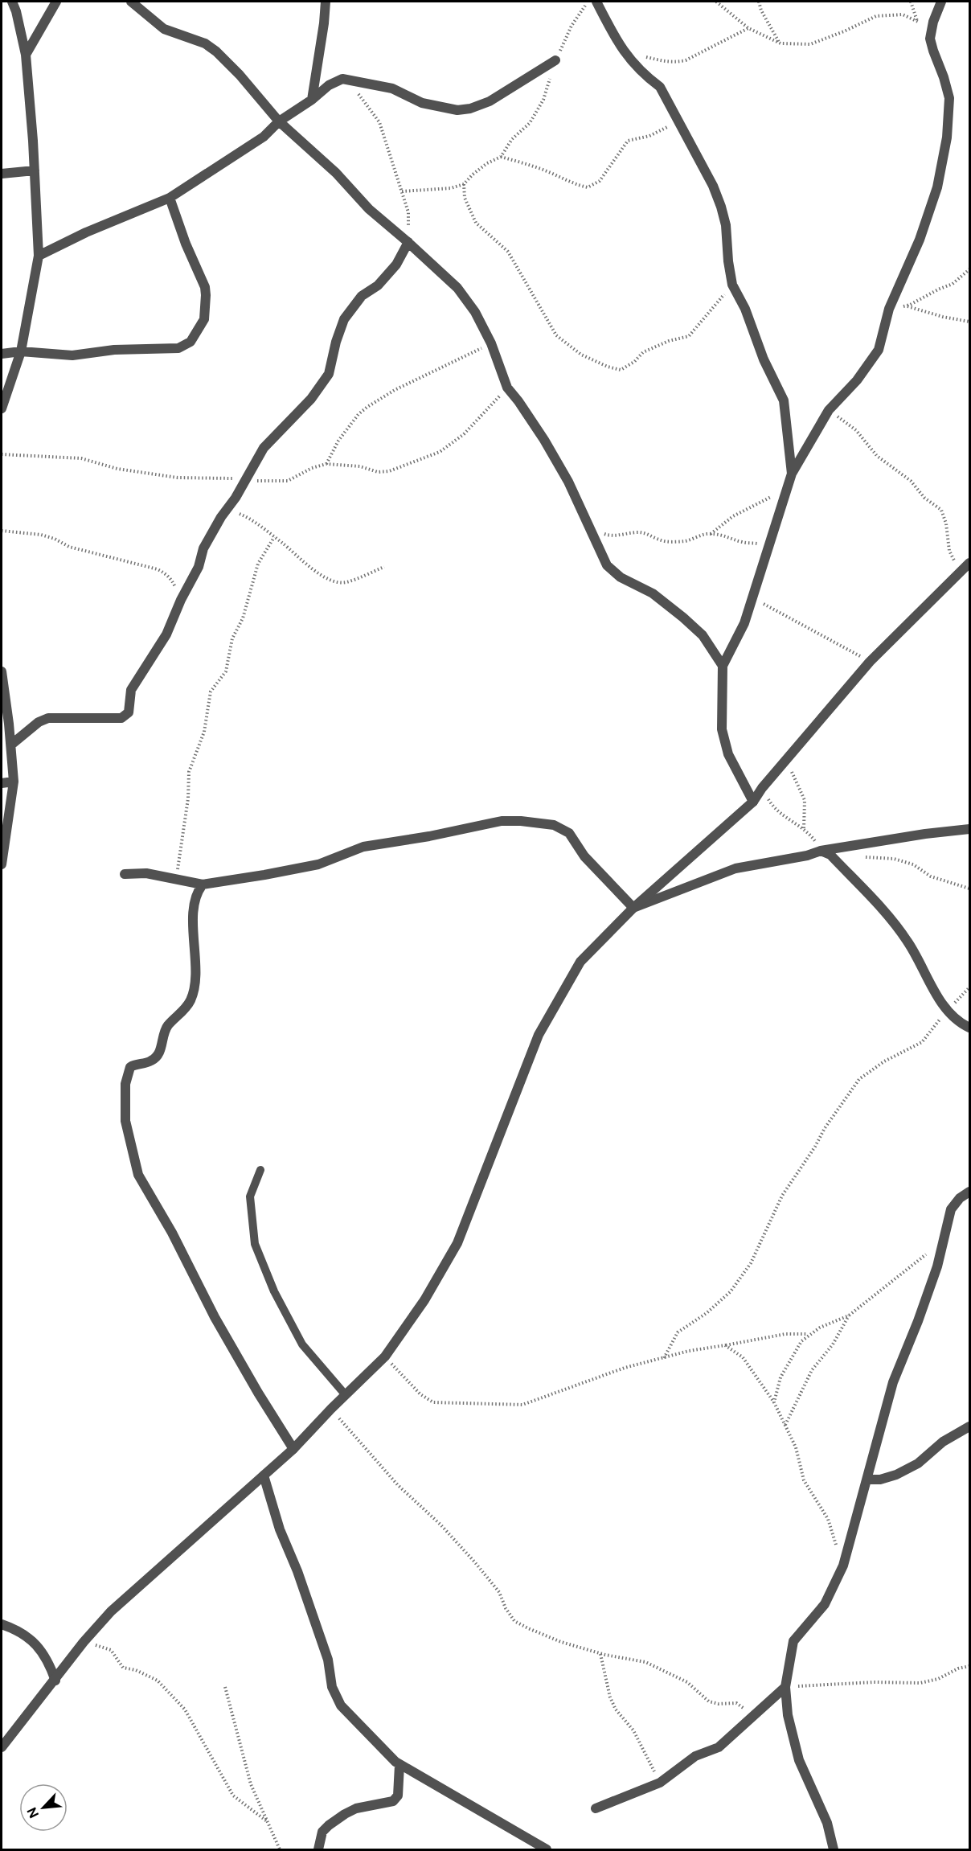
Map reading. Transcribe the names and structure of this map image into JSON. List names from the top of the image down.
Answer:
{
  "north": "bottom left"
}
